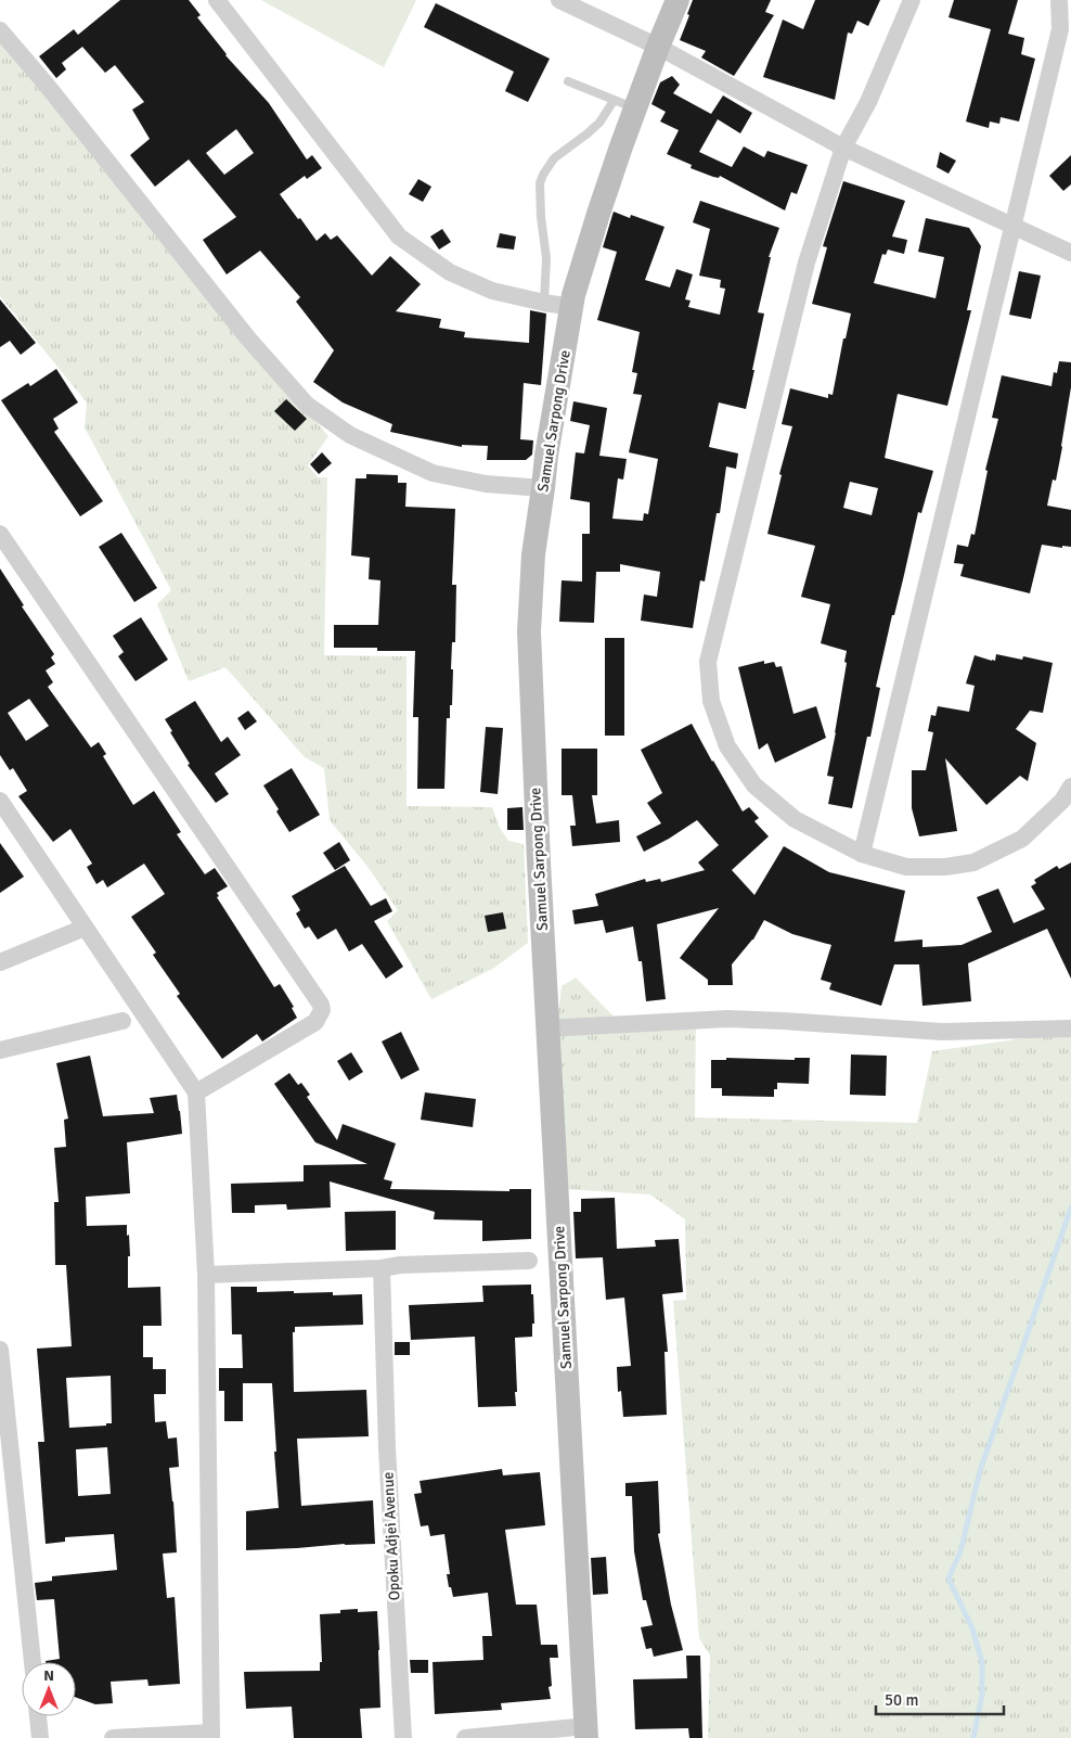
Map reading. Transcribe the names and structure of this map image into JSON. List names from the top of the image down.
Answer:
{
  "streets": {
    "street": ["Samuel Sarpong Drive", "Opoku Adjei Avenue"]
  },
  "scale_bar": "50 m",
  "north": "top"
}
